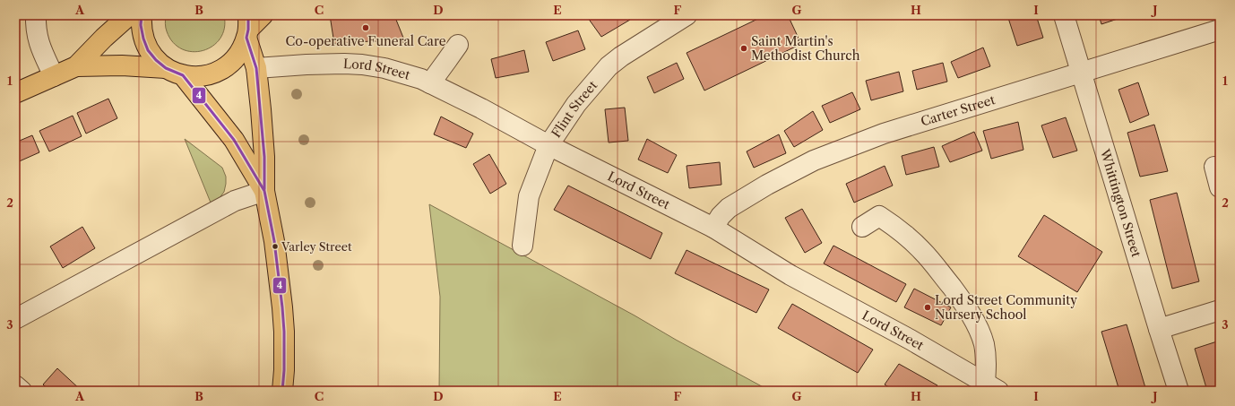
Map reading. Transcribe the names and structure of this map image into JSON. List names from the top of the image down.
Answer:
{
  "streets": {
    "street": [
      "Lord Street",
      "Flint Street",
      "Carter Street",
      "Whittington Street"
    ]
  },
  "crossings": [
    ["Lord Street", "Flint Street"],
    ["Lord Street", "Carter Street"],
    ["Carter Street", "Whittington Street"]
  ],
  "places": [
    "Co-operative Funeral Care",
    "Saint Martin's Methodist Church",
    "Varley Street",
    "Lord Street Community Nursery School"
  ],
  "lines": ["transit line 4"],
  "grid": {
    "columns": [
      "A",
      "B",
      "C",
      "D",
      "E",
      "F",
      "G",
      "H",
      "I",
      "J"
    ],
    "rows": ["1", "2", "3"]
  }
}
